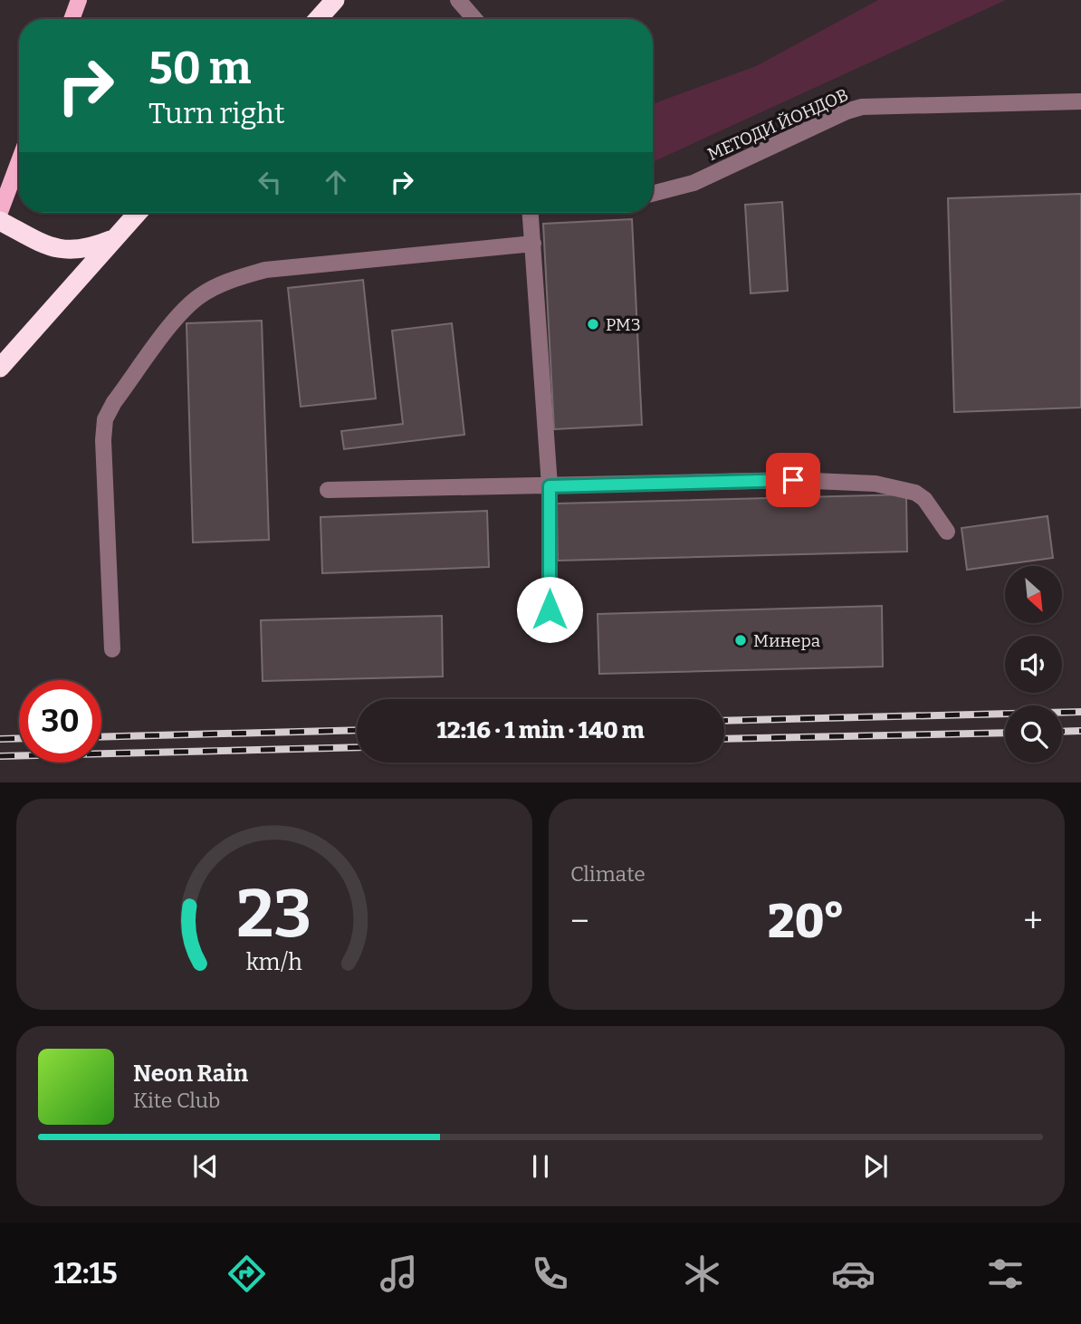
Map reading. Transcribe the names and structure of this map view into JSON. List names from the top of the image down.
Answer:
{
  "streets": {
    "street": ["МЕТОДИ ЙОНДОВ"]
  },
  "places": ["РМЗ", "Минера"],
  "north": "bottom right",
  "page": {
    "turn": ["50 m", "Turn right"],
    "limit": "30",
    "trip": "12:16 · 1 min · 140 m",
    "tile": "Climate",
    "heat": ["−", "20°", "+"],
    "song": ["Neon Rain", "Kite Club"],
    "tabs": "12:15",
    "gauge": ["23", "km/h"]
  }
}
